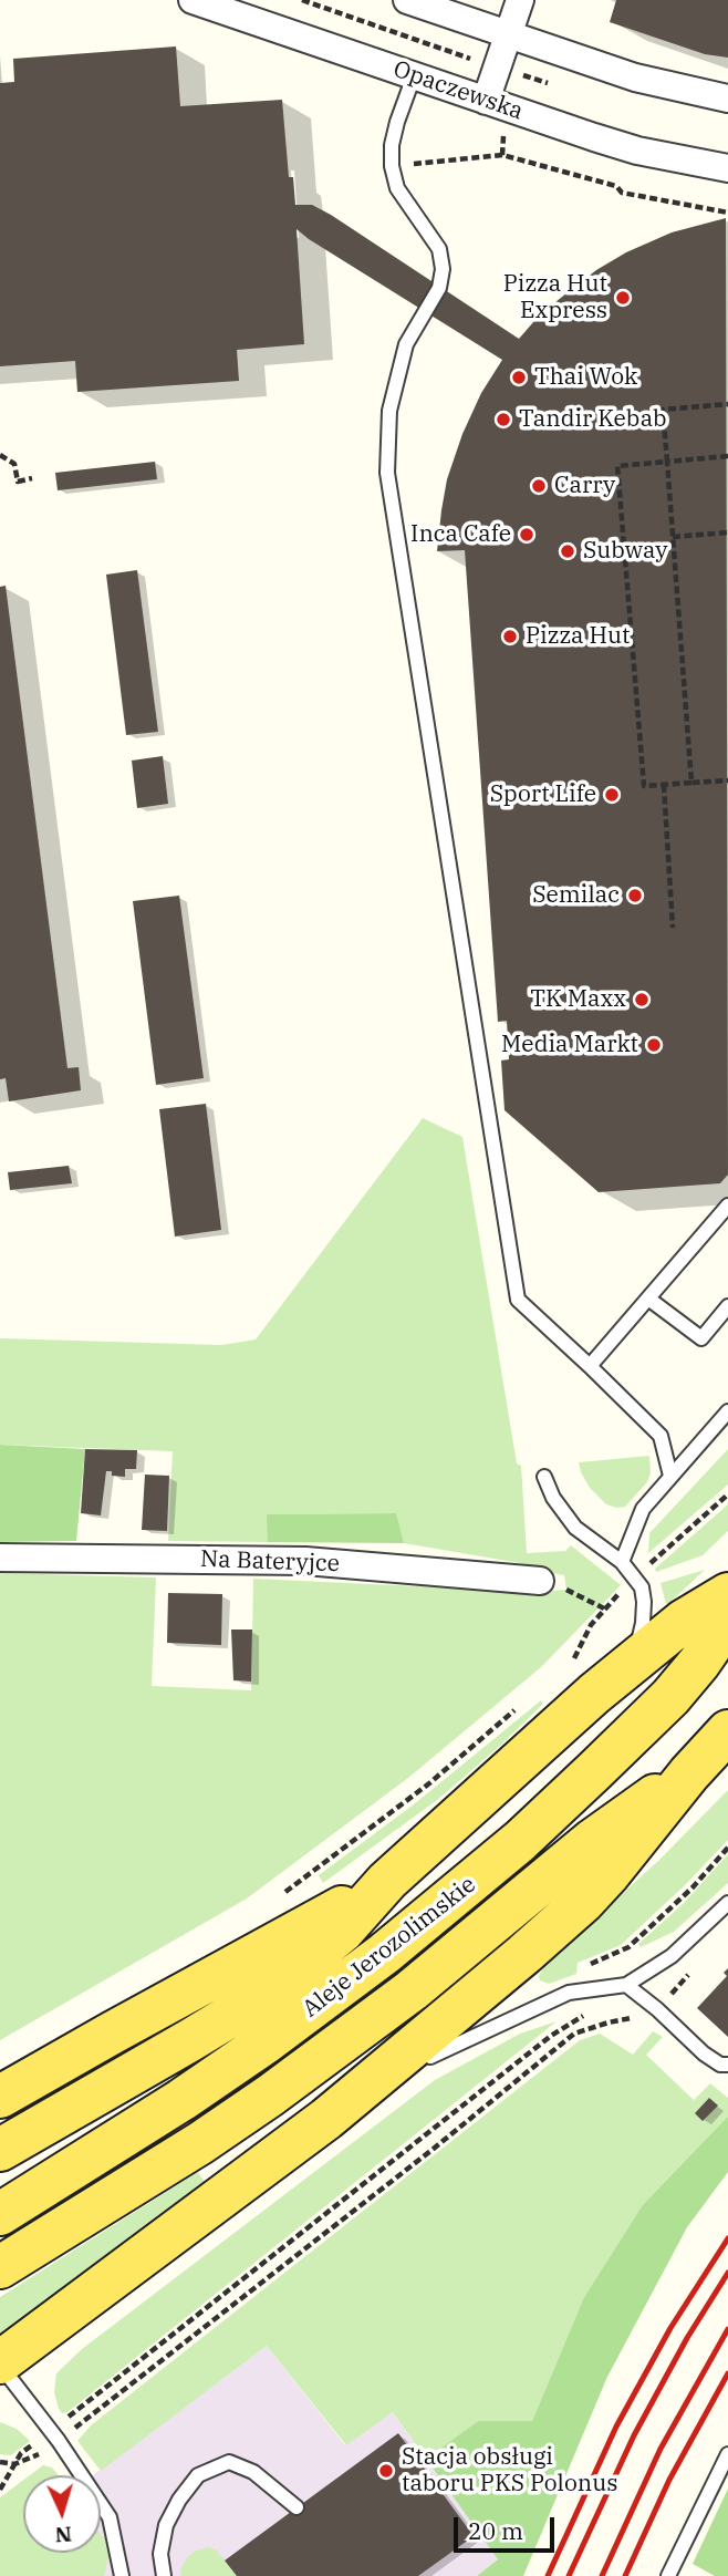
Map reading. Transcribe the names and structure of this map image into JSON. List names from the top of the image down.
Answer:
{
  "streets": {
    "main road": ["Aleje Jerozolimskie"],
    "street": ["Opaczewska", "Na Bateryjce"]
  },
  "places": [
    "Pizza Hut Express",
    "Thai Wok",
    "Tandir Kebab",
    "Carry",
    "Inca Cafe",
    "Subway",
    "Pizza Hut",
    "Sport Life",
    "Semilac",
    "TK Maxx",
    "Media Markt",
    "Stacja obsługi taboru PKS Polonus"
  ],
  "scale_bar": "20 m",
  "north": "bottom"
}
